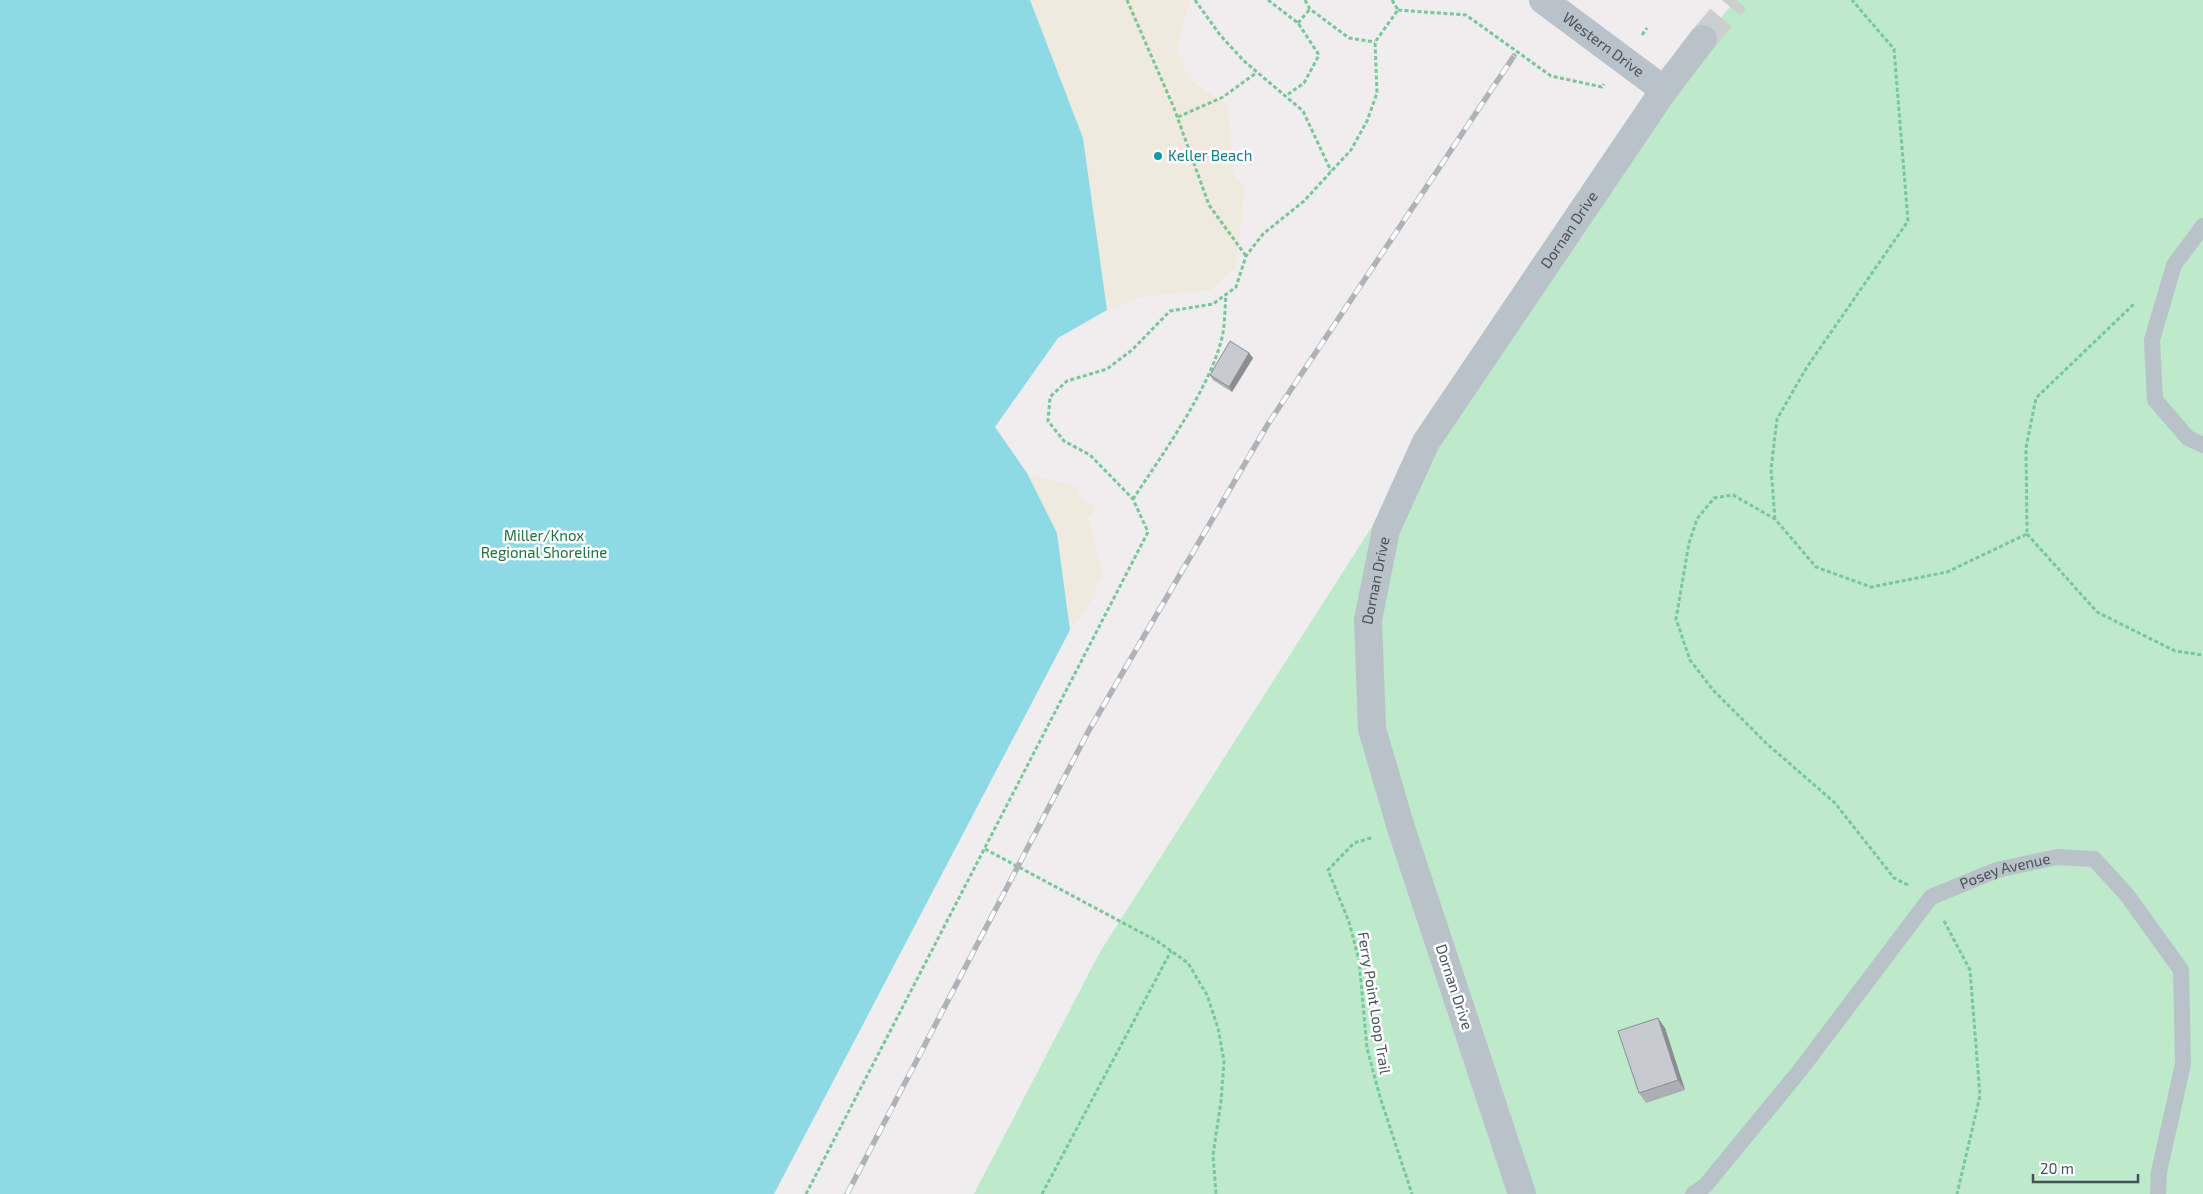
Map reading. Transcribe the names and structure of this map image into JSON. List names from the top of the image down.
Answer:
{
  "streets": {
    "street": ["Western Drive", "Dornan Drive"],
    "lane": ["Posey Avenue"],
    "path": ["Ferry Point Loop Trail"]
  },
  "crossings": [
    ["Western Drive", "Dornan Drive"],
    ["Dornan Drive", "Ferry Point Loop Trail"]
  ],
  "parks": ["Miller/Knox Regional Shoreline"],
  "places": ["Keller Beach"],
  "scale_bar": "20 m"
}
